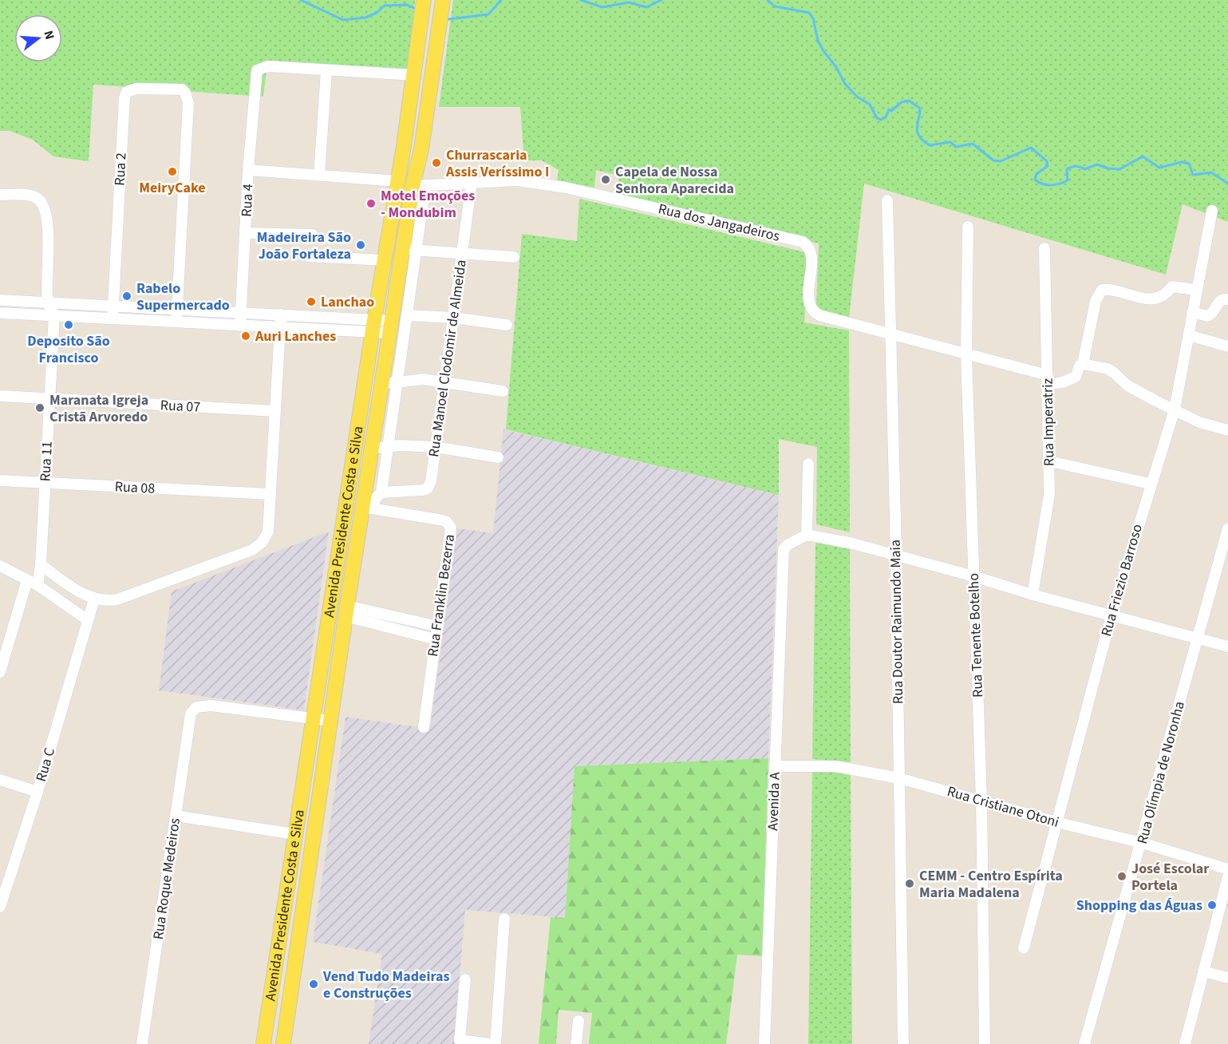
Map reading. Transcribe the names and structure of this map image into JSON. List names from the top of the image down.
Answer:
{
  "streets": {
    "main road": ["Avenida Presidente Costa e Silva"],
    "street": [
      "Rua 2",
      "Rua 4",
      "Rua dos Jangadeiros",
      "Rua Manoel Clodomir de Almeida",
      "Rua 07",
      "Rua Imperatriz",
      "Rua 11",
      "Rua 08",
      "Rua Friezio Barroso",
      "Rua Franklin Bezerra",
      "Rua Doutor Raimundo Maia",
      "Rua Tenente Botelho",
      "Rua C",
      "Rua Olímpia de Noronha",
      "Avenida A",
      "Rua Cristiane Otoni",
      "Rua Roque Medeiros"
    ]
  },
  "crossings": [
    ["Rua dos Jangadeiros", "Rua Manoel Clodomir de Almeida"],
    ["Rua dos Jangadeiros", "Avenida Presidente Costa e Silva"],
    ["Rua dos Jangadeiros", "Rua Doutor Raimundo Maia"],
    ["Rua 07", "Rua 11"],
    ["Rua 11", "Rua 08"],
    ["Avenida Presidente Costa e Silva", "Rua Franklin Bezerra"],
    ["Avenida Presidente Costa e Silva", "Rua Roque Medeiros"],
    ["Rua Friezio Barroso", "Rua Cristiane Otoni"],
    ["Rua Doutor Raimundo Maia", "Rua Cristiane Otoni"],
    ["Rua Tenente Botelho", "Rua Cristiane Otoni"],
    ["Rua Olímpia de Noronha", "Rua Cristiane Otoni"],
    ["Avenida A", "Rua Cristiane Otoni"]
  ],
  "places": [
    "Churrascaria Assis Veríssimo I",
    "MeiryCake",
    "Capela de Nossa Senhora Aparecida",
    "Motel Emoções - Mondubim",
    "Madeireira São João Fortaleza",
    "Rabelo Supermercado",
    "Lanchao",
    "Deposito São Francisco",
    "Auri Lanches",
    "Maranata Igreja Cristã Arvoredo",
    "José Escolar Portela",
    "CEMM - Centro Espírita Maria Madalena",
    "Shopping das Águas",
    "Vend Tudo Madeiras e Construções"
  ],
  "north": "right"
}
